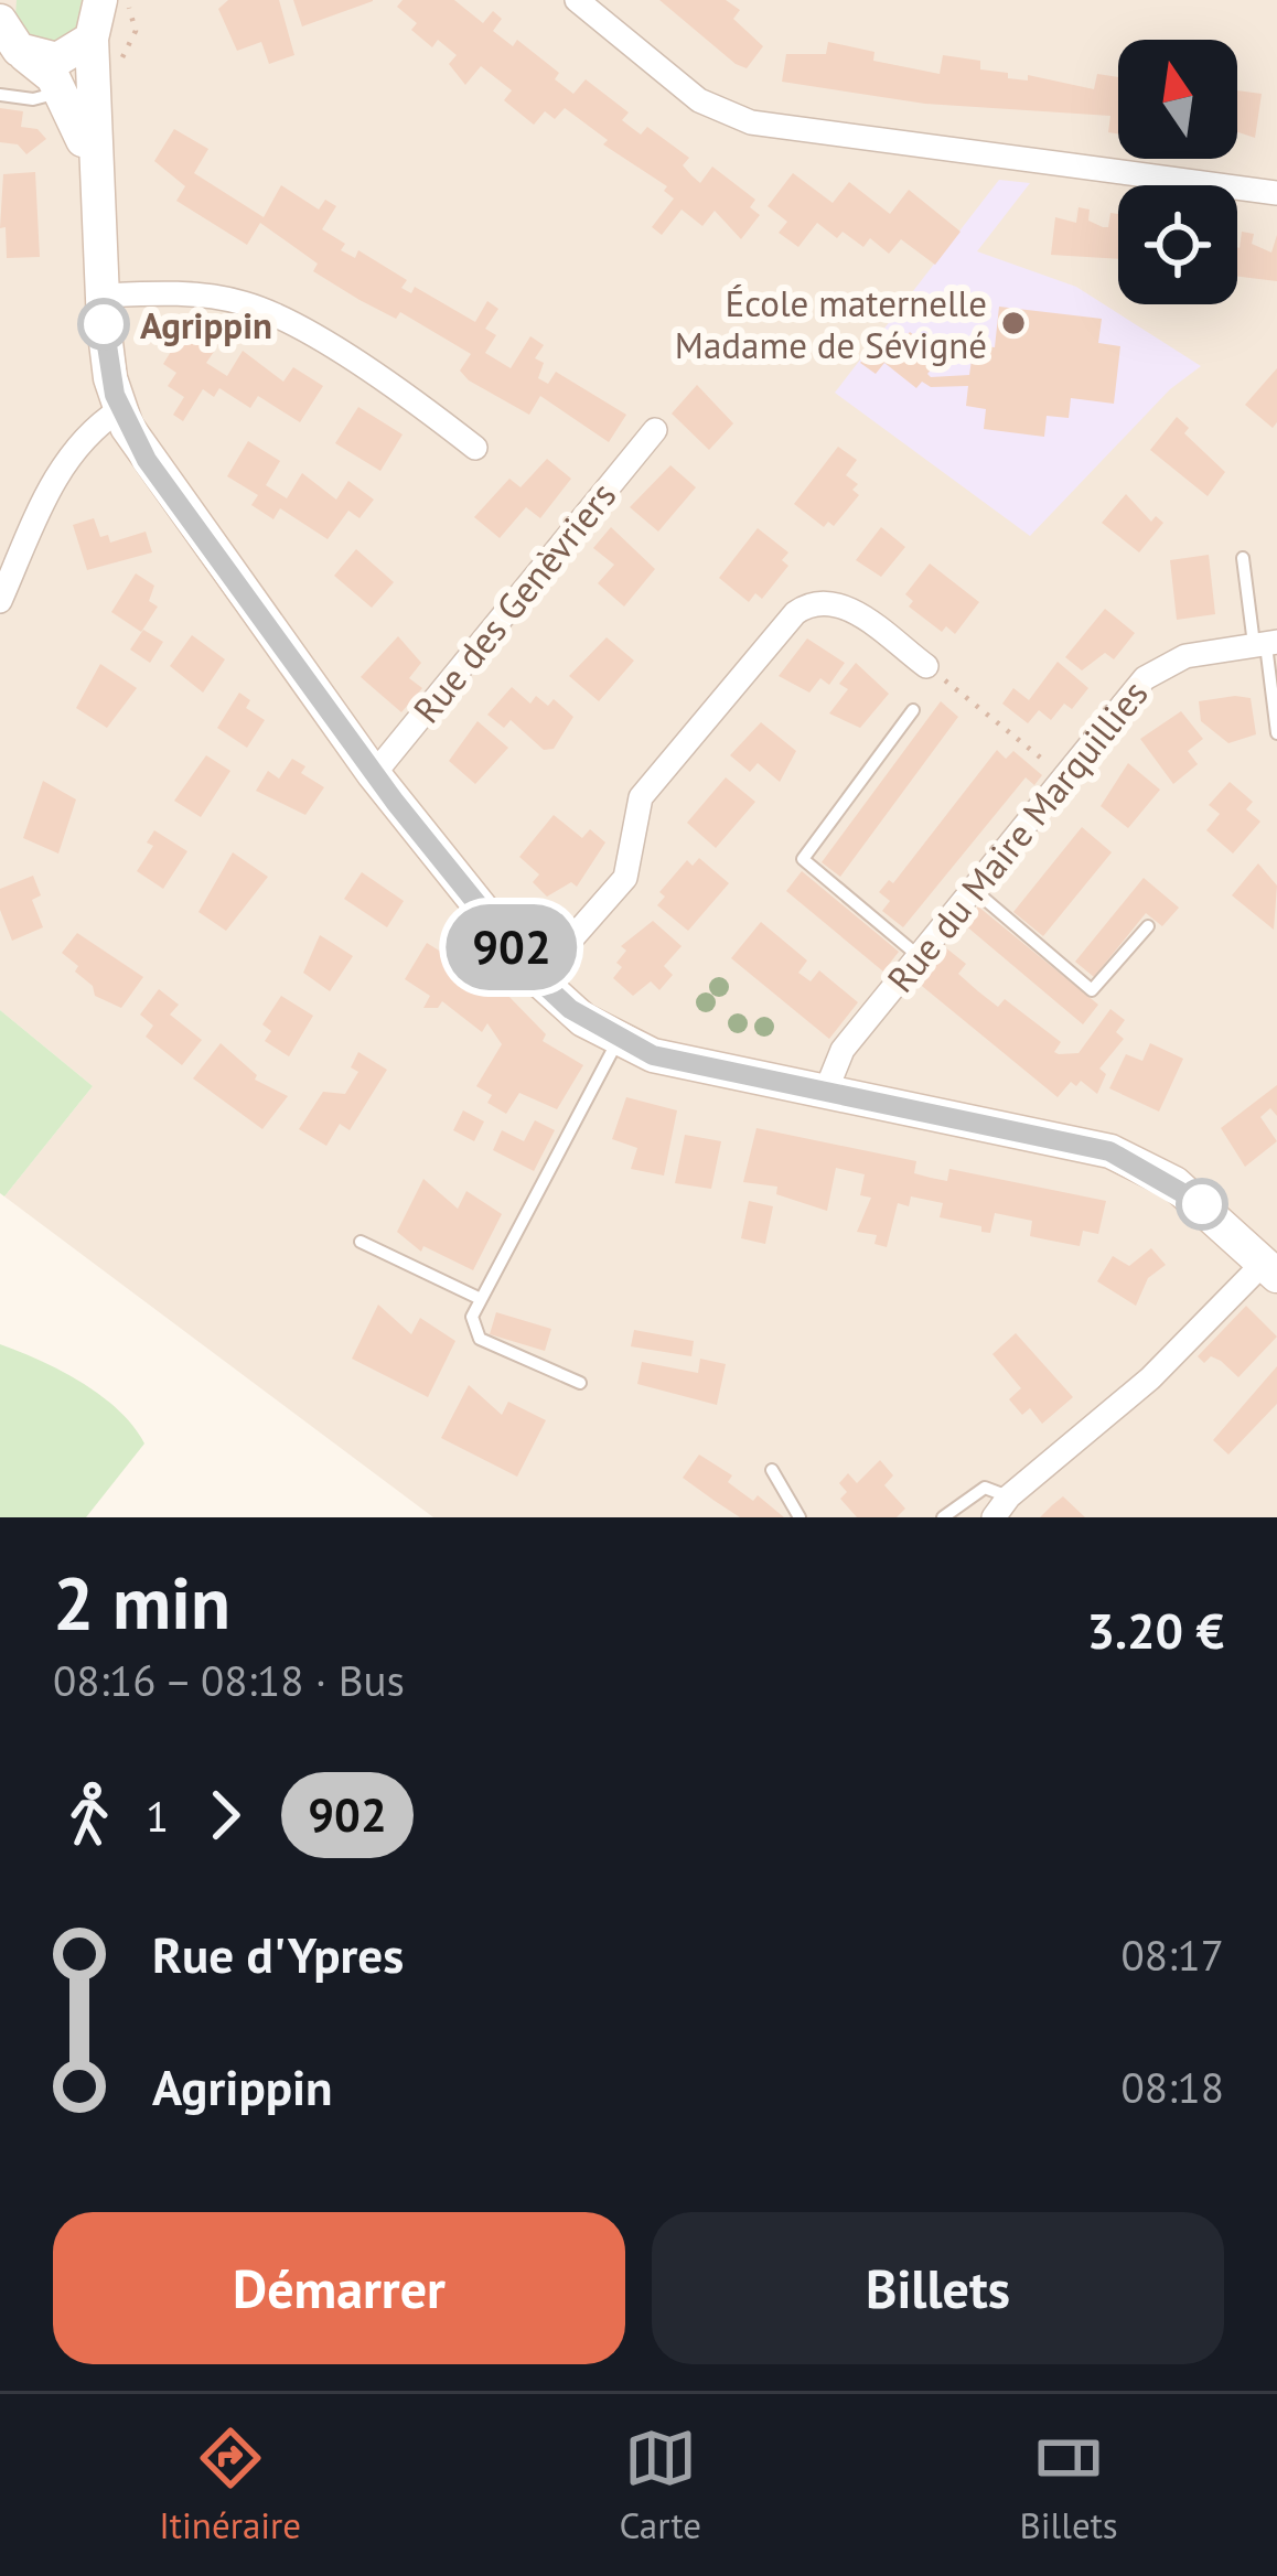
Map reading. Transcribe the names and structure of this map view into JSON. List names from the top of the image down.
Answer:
{
  "streets": {
    "street": ["Rue des Genèvriers", "Rue du Maire Marquillies"]
  },
  "places": ["École maternelle Madame de Sévigné", "Agrippin"],
  "lines": ["bus line 902"],
  "north": "top",
  "page": {
    "on_map": "902",
    "heading": ["2 min", "08:16 – 08:18 · Bus", "3.20 €"],
    "legs": ["1", "902"],
    "list": [
      {
        "name": "Rue d'Ypres",
        "value": "08:17"
      },
      {
        "name": "Agrippin",
        "value": "08:18"
      }
    ],
    "buttons": ["Démarrer", "Billets"],
    "tabs": ["Itinéraire", "Carte", "Billets"]
  }
}
